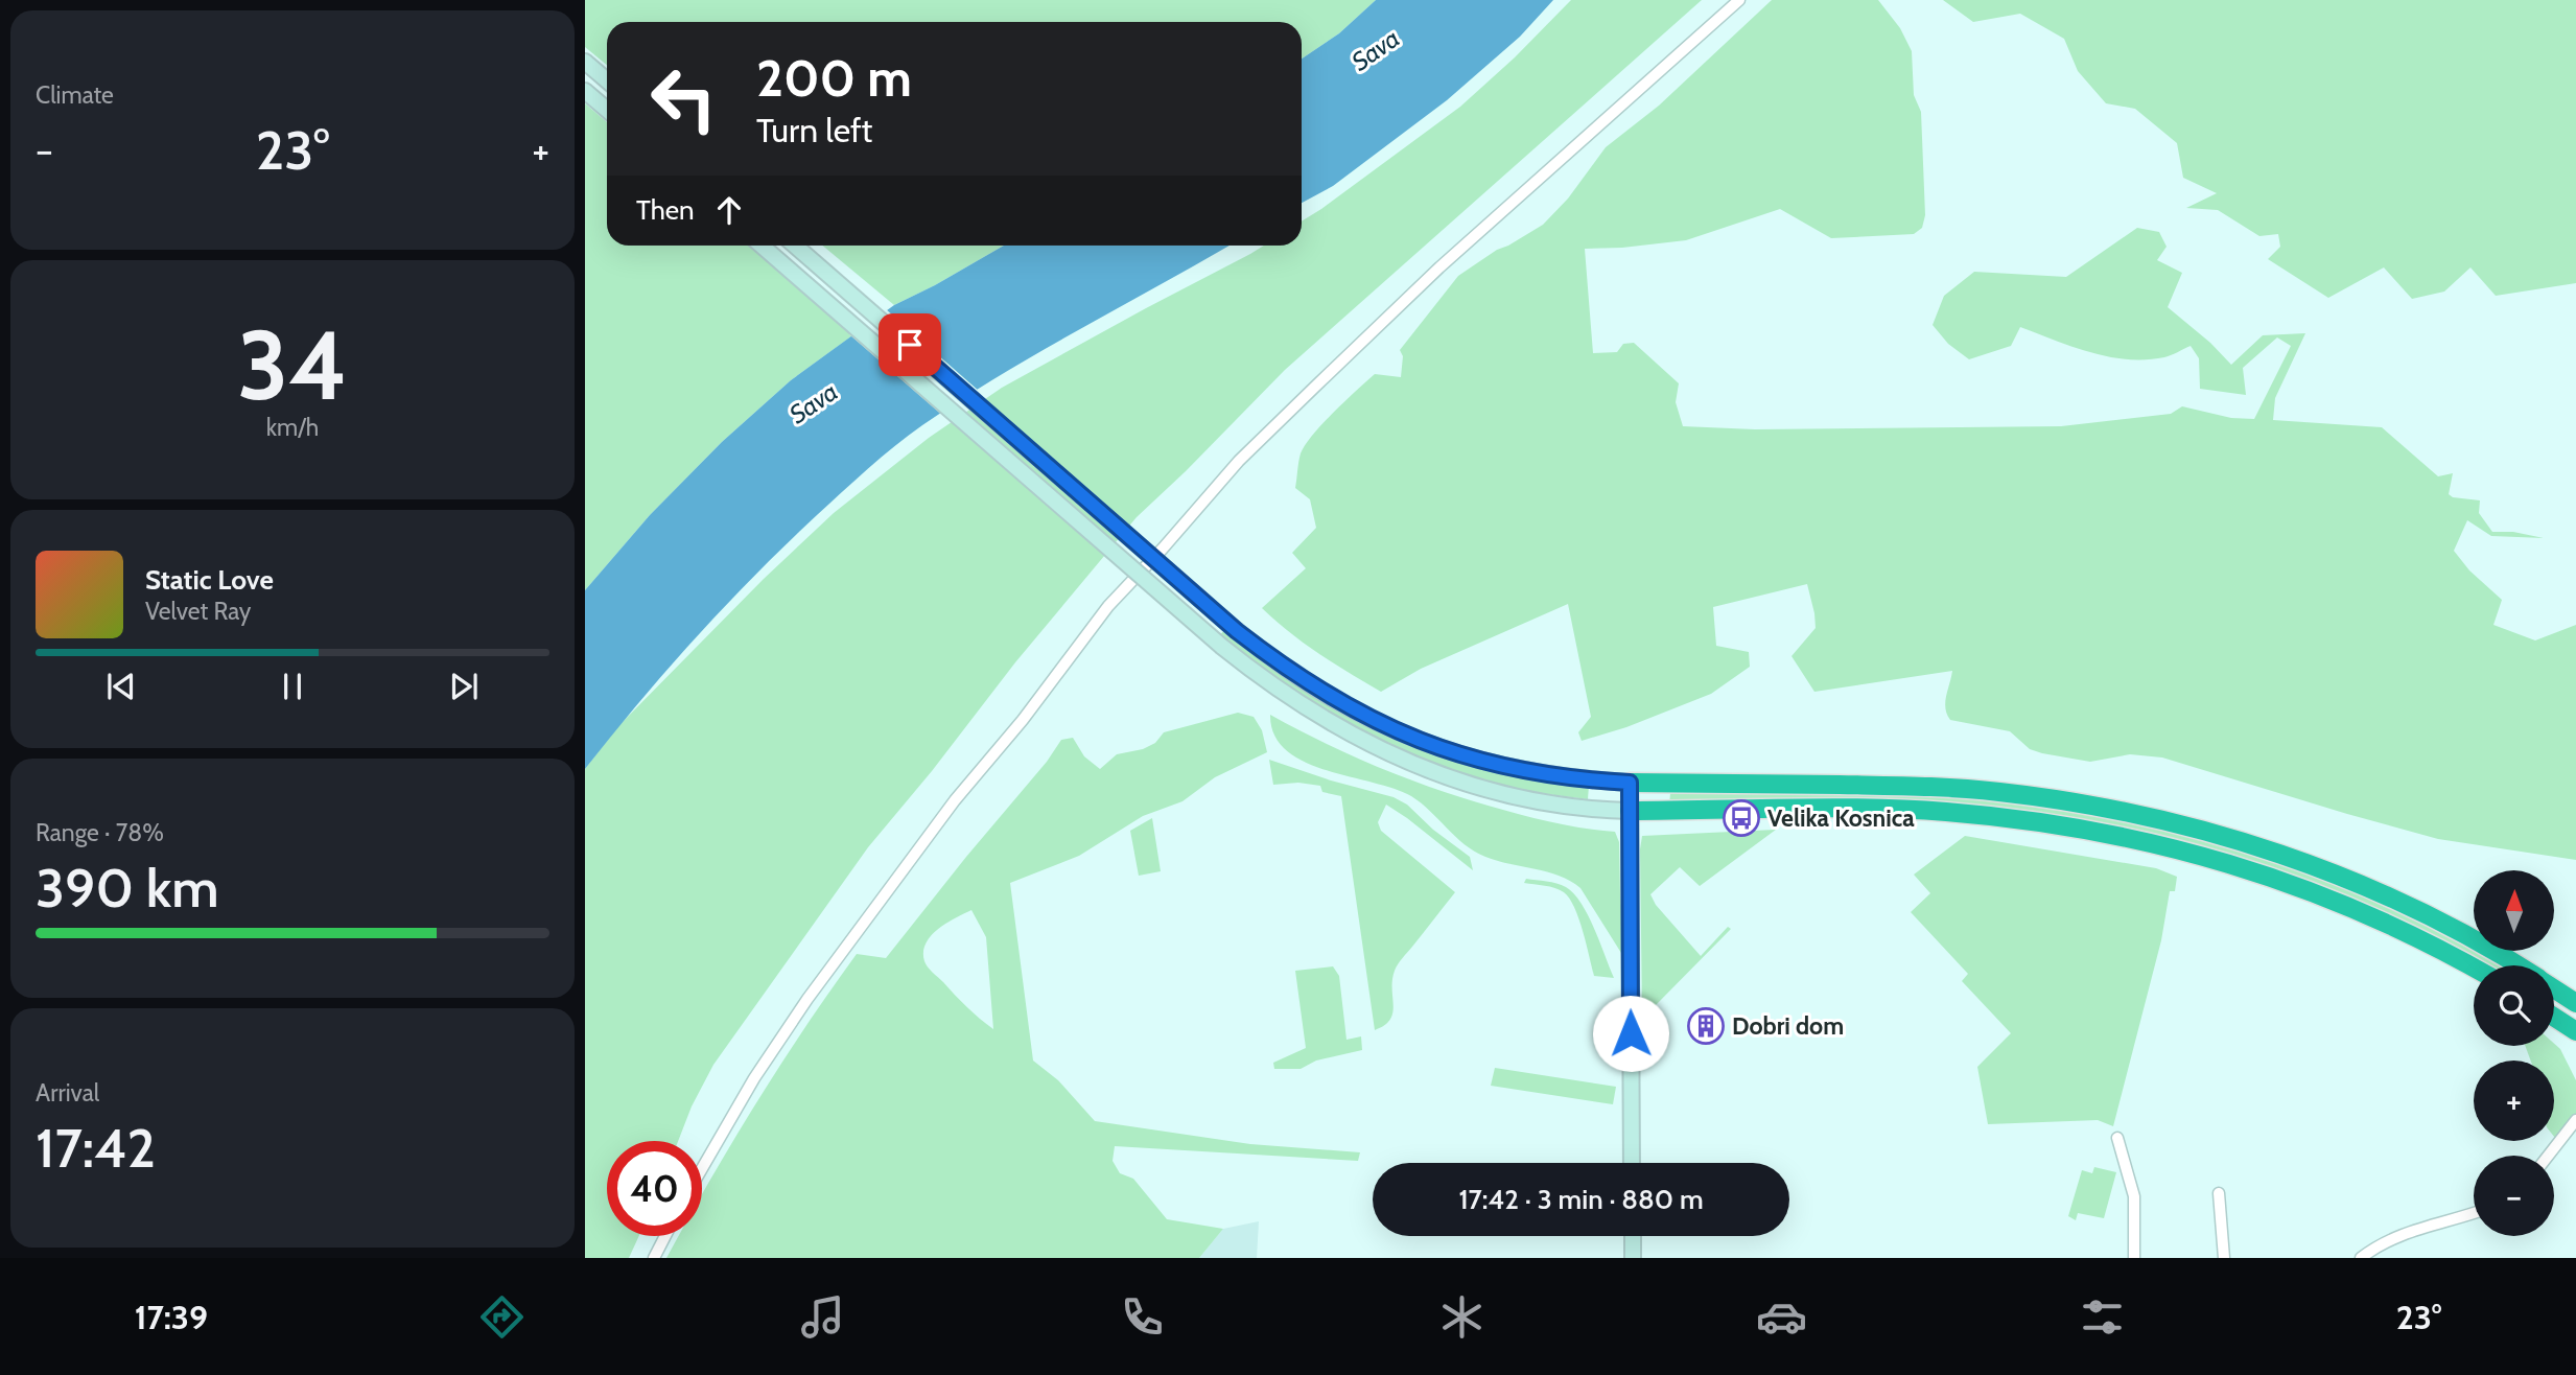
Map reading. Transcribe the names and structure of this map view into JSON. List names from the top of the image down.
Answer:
{
  "water": ["Sava"],
  "places": {
    "bus stop": ["Velika Kosnica"],
    "building": ["Dobri dom"]
  },
  "north": "top",
  "page": {
    "tile": [
      "Climate",
      ["34", "km/h"],
      ["Range · 78%", "390 km"],
      ["Arrival", "17:42"]
    ],
    "turn": ["200 m", "Turn left"],
    "heat": ["−", "23°", "+"],
    "then": "Then",
    "song": ["Static Love", "Velvet Ray"],
    "map_buttons": ["+", "−"],
    "limit": "40",
    "trip": "17:42 · 3 min · 880 m",
    "tabs": ["17:39", "23°"]
  }
}
